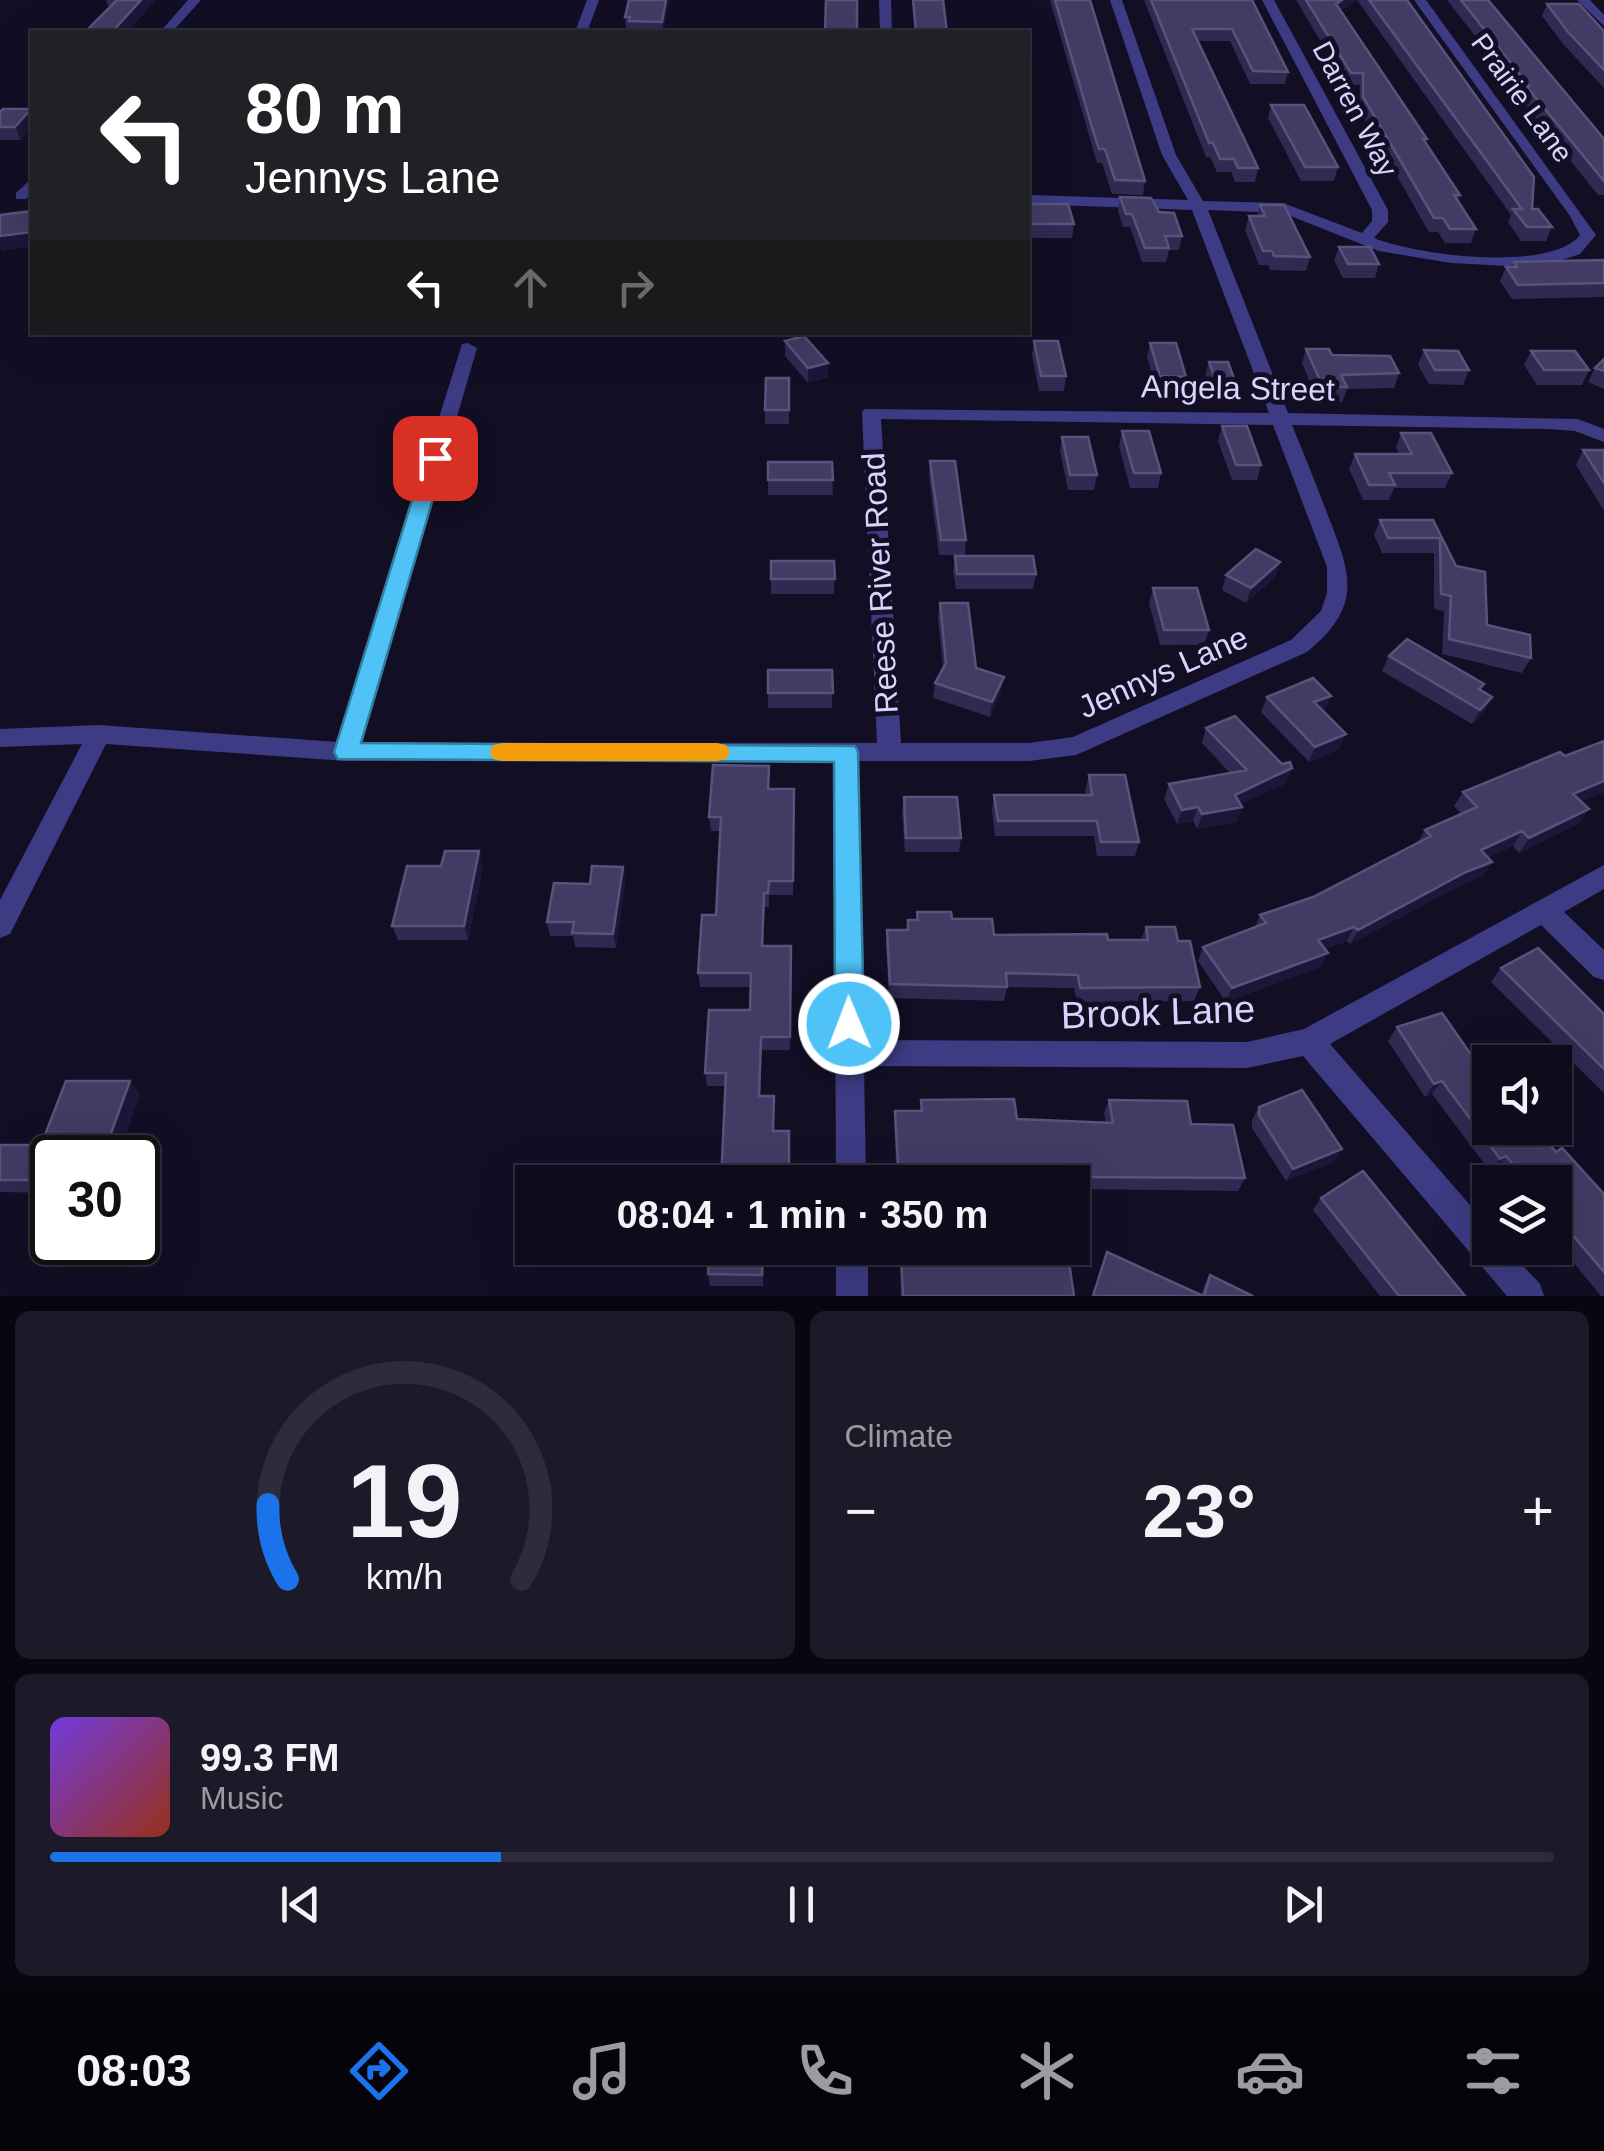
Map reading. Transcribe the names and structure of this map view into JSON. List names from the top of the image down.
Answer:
{
  "streets": {
    "street": [
      "Prairie Lane",
      "Darren Way",
      "Angela Street",
      "Reese River Road",
      "Jennys Lane",
      "Brook Lane"
    ]
  },
  "crossings": [
    ["Prairie Lane", "Darren Way"],
    ["Prairie Lane", "Jennys Lane"],
    ["Angela Street", "Reese River Road"],
    ["Angela Street", "Jennys Lane"],
    ["Reese River Road", "Jennys Lane"],
    ["Reese River Road", "Brook Lane"]
  ],
  "page": {
    "turn": ["80 m", "Jennys Lane"],
    "limit": "30",
    "trip": "08:04 · 1 min · 350 m",
    "tile": "Climate",
    "heat": ["−", "23°", "+"],
    "song": ["99.3 FM", "Music"],
    "tabs": "08:03",
    "gauge": ["19", "km/h"]
  }
}
